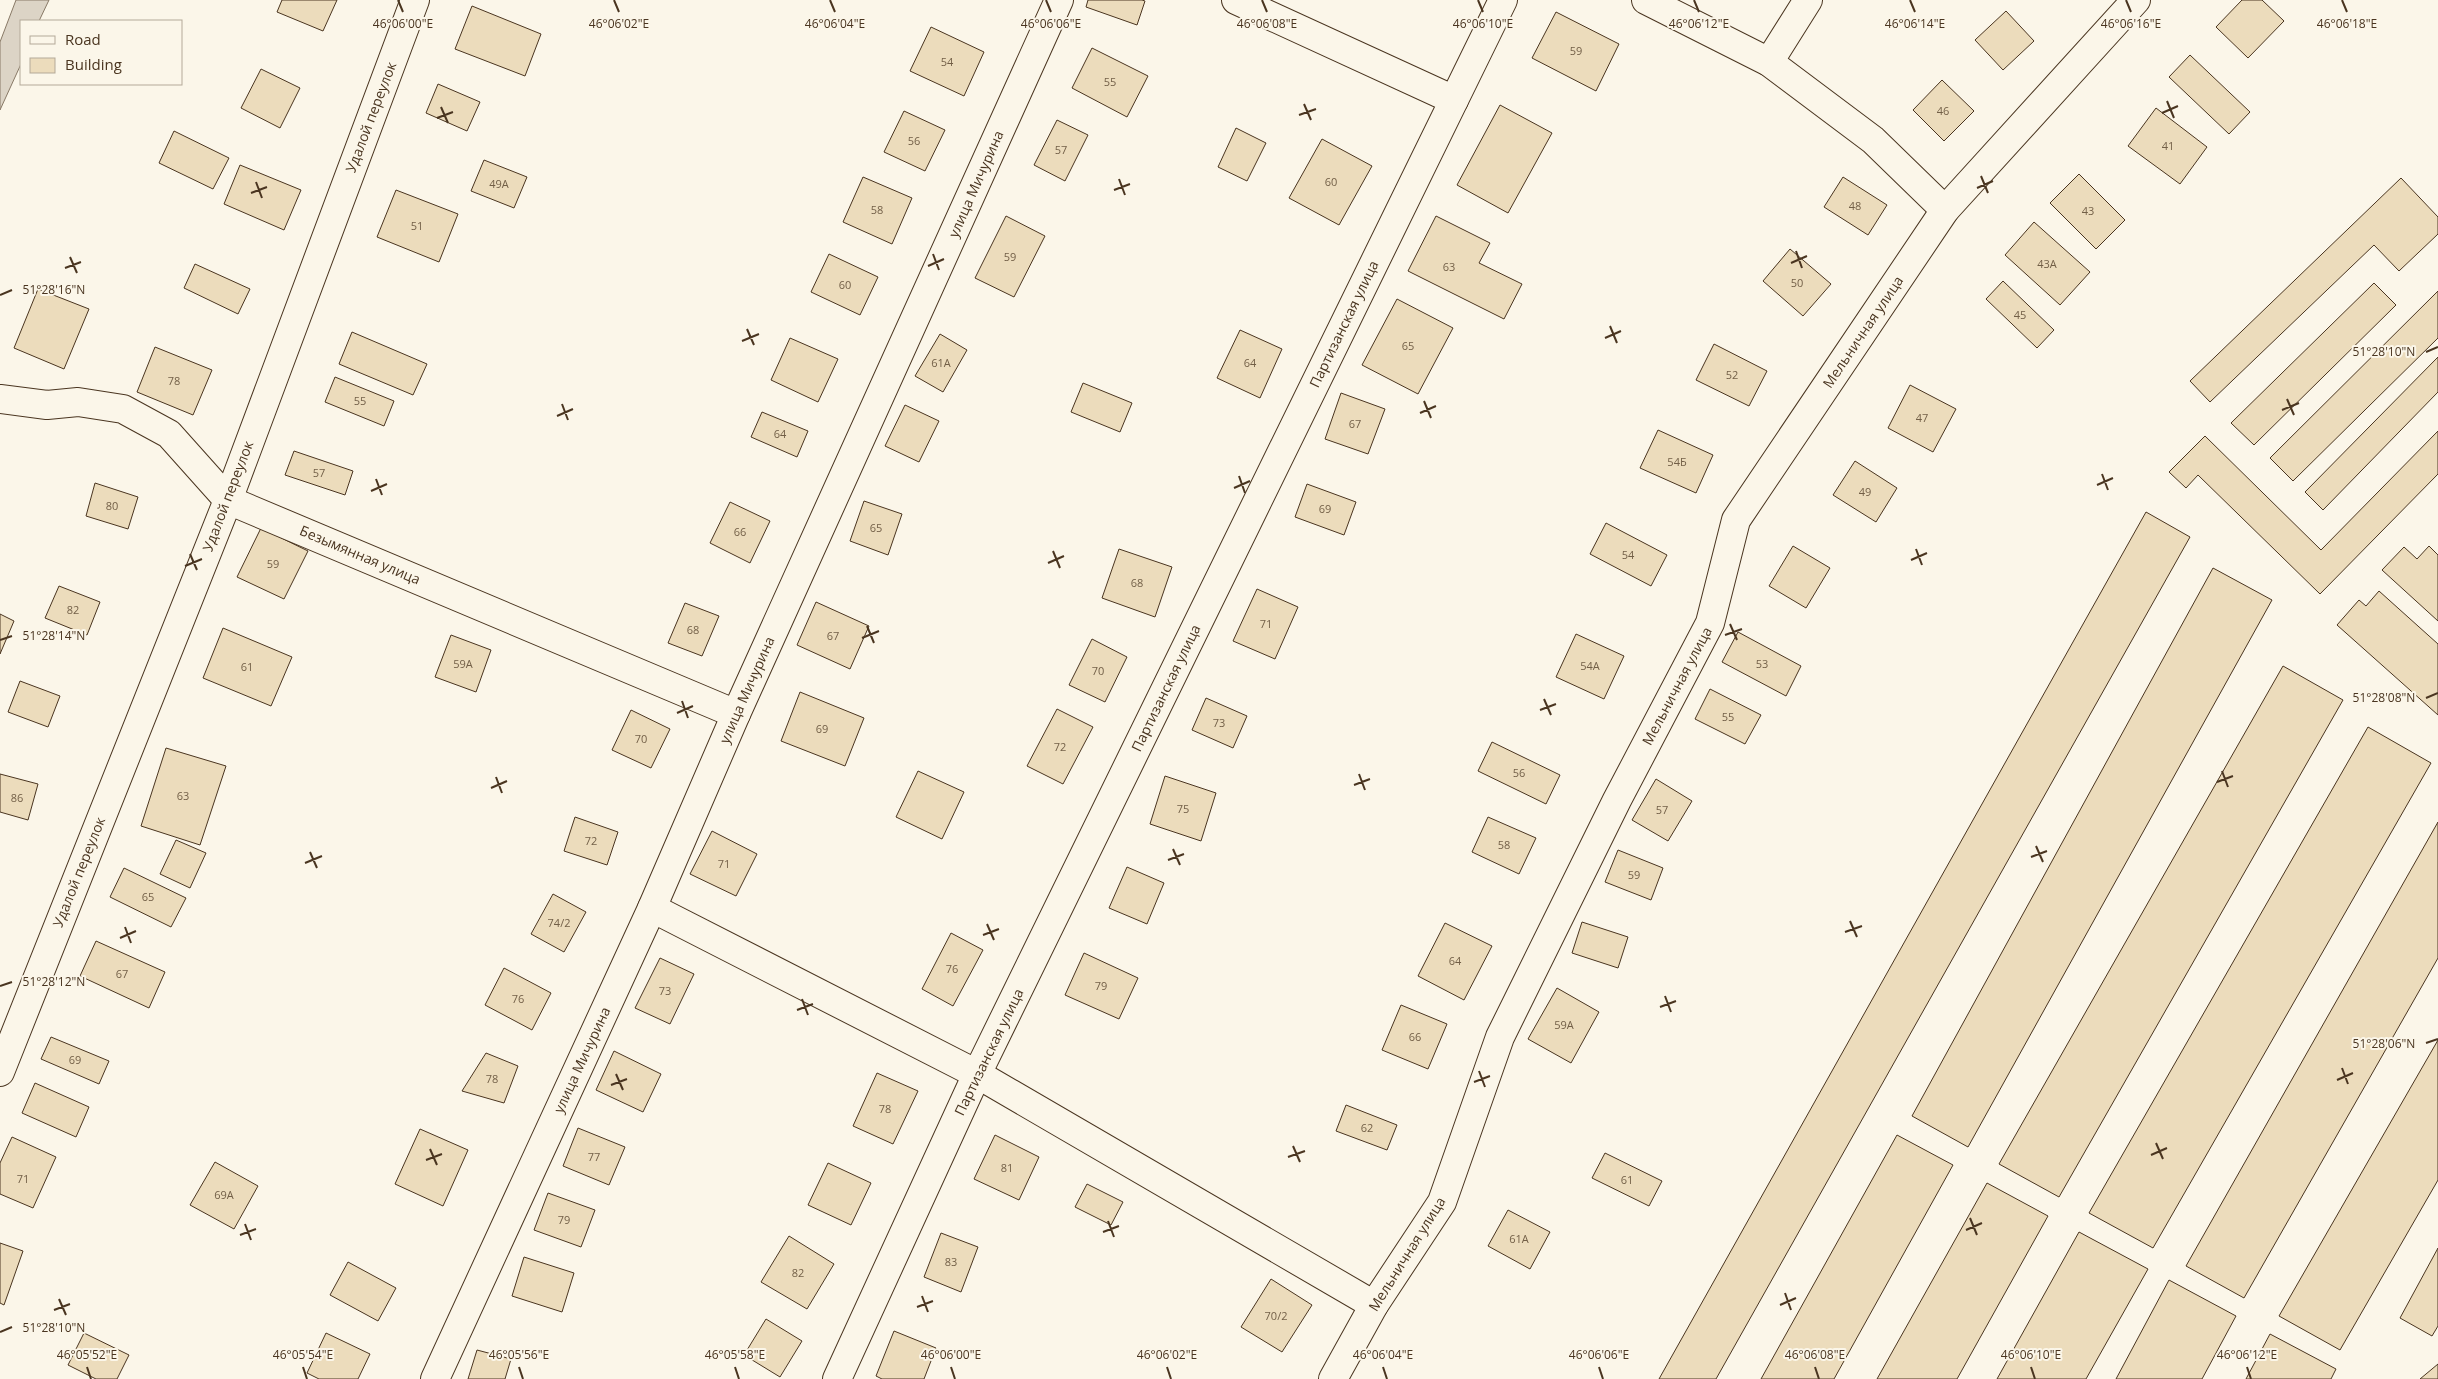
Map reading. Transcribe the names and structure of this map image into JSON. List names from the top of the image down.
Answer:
{
  "streets": {
    "street": [
      "Удалой переулок",
      "улица Мичурина",
      "Партизанская улица",
      "Мельничная улица",
      "Безымянная улица"
    ]
  },
  "crossings": [
    ["Удалой переулок", "Безымянная улица"],
    ["улица Мичурина", "Безымянная улица"]
  ],
  "house_numbers": [
    "59",
    "54",
    "55",
    "46",
    "56",
    "41",
    "57",
    "60",
    "49А",
    "48",
    "58",
    "43",
    "51",
    "59",
    "43А",
    "63",
    "50",
    "60",
    "45",
    "65",
    "61А",
    "64",
    "52",
    "78",
    "55",
    "47",
    "67",
    "64",
    "54Б",
    "57",
    "49",
    "80",
    "69",
    "65",
    "66",
    "54",
    "59",
    "68",
    "82",
    "71",
    "68",
    "67",
    "59А",
    "53",
    "54А",
    "61",
    "70",
    "55",
    "73",
    "69",
    "70",
    "72",
    "56",
    "63",
    "86",
    "75",
    "57",
    "72",
    "58",
    "71",
    "59",
    "65",
    "74/2",
    "64",
    "76",
    "67",
    "79",
    "73",
    "76",
    "59А",
    "66",
    "69",
    "78",
    "78",
    "62",
    "77",
    "81",
    "71",
    "61",
    "69А",
    "79",
    "61А",
    "83",
    "82",
    "70/2"
  ],
  "legend": ["Road", "Building"],
  "coordinates": [
    "46°06'00\"E",
    "46°06'02\"E",
    "46°06'04\"E",
    "46°06'06\"E",
    "46°06'08\"E",
    "46°06'10\"E",
    "46°06'12\"E",
    "46°06'14\"E",
    "46°06'16\"E",
    "46°06'18\"E",
    "51°28'16\"N",
    "51°28'10\"N",
    "51°28'14\"N",
    "51°28'08\"N",
    "51°28'12\"N",
    "51°28'06\"N",
    "46°05'52\"E",
    "46°05'54\"E",
    "46°05'56\"E",
    "46°05'58\"E"
  ]
}
